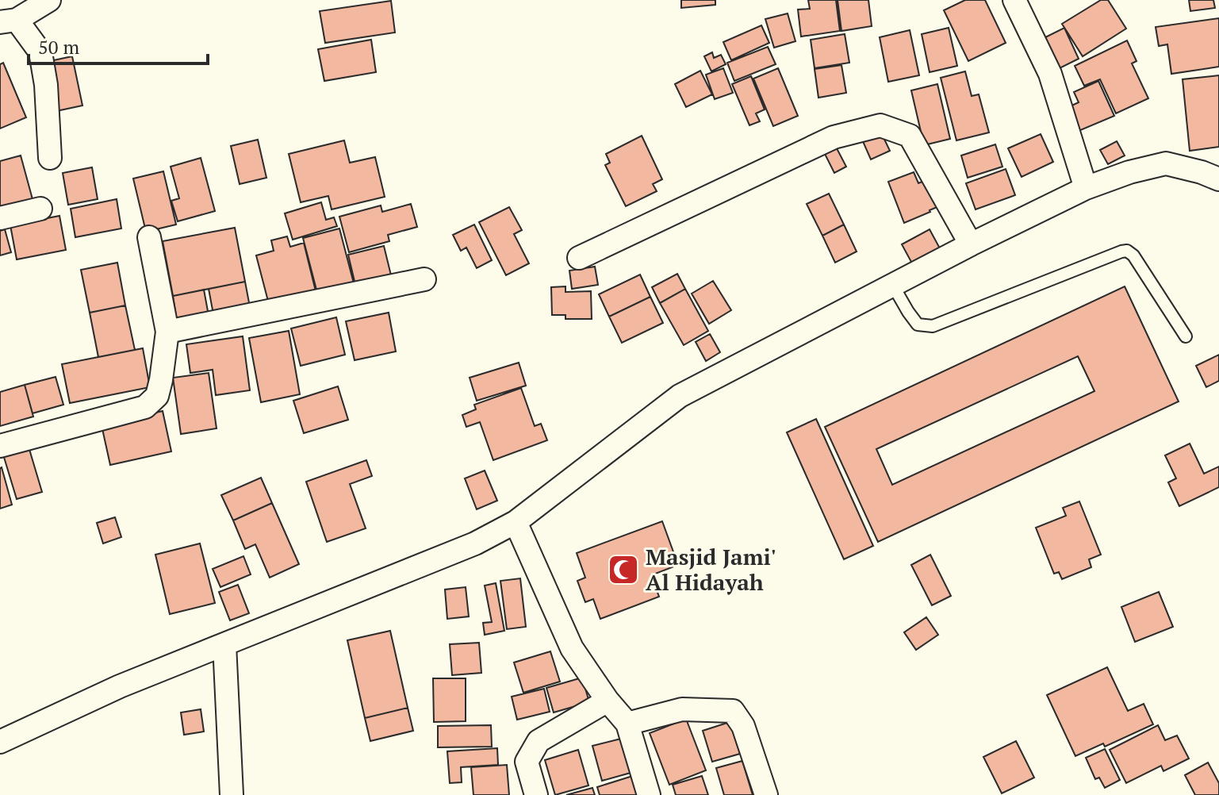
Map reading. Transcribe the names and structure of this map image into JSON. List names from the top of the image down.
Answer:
{
  "places": {
    "mosque": ["Masjid Jami' Al Hidayah"]
  },
  "scale_bar": "50 m"
}
